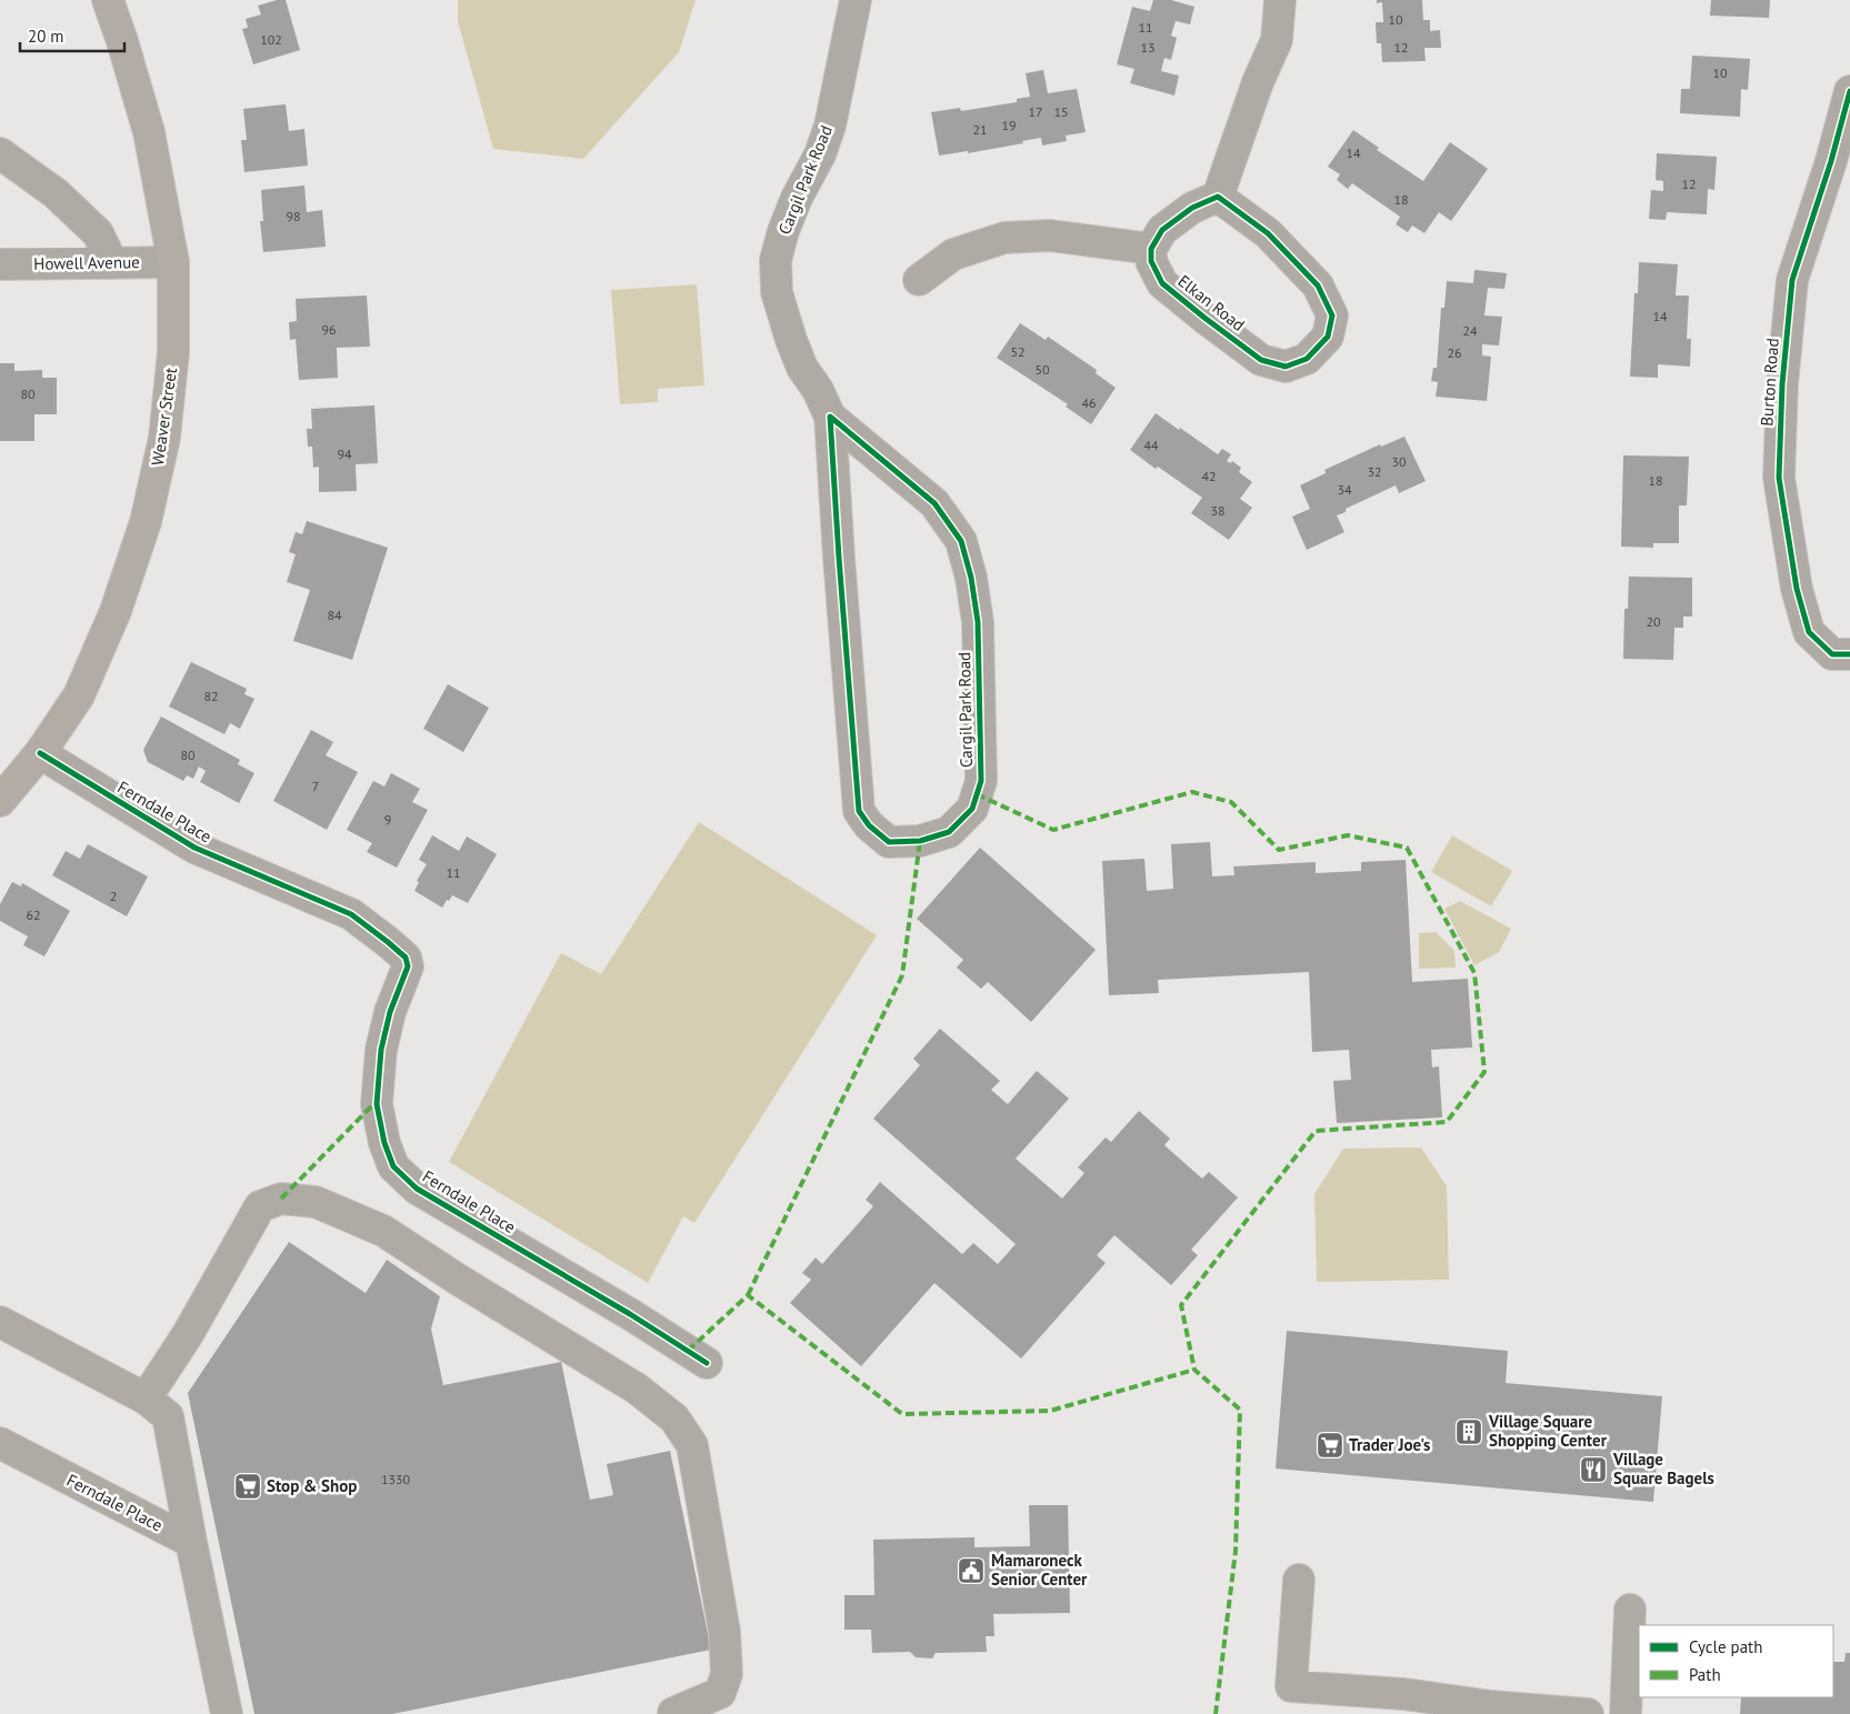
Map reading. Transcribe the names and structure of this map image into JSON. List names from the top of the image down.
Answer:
{
  "streets": {
    "main road": ["Weaver Street"],
    "street": [
      "Cargil Park Road",
      "Howell Avenue",
      "Elkan Road",
      "Burton Road",
      "Ferndale Place"
    ]
  },
  "crossings": [
    ["Howell Avenue", "Weaver Street"],
    ["Weaver Street", "Ferndale Place"]
  ],
  "places": {
    "building": ["Village Square Shopping Center"],
    "supermarket": ["Trader Joe's", "Stop & Shop"],
    "restaurant": ["Village Square Bagels"],
    "public building": ["Mamaroneck Senior Center"]
  },
  "house_numbers": [
    "10",
    "11",
    "102",
    "13",
    "12",
    "10",
    "17",
    "15",
    "19",
    "21",
    "14",
    "12",
    "18",
    "98",
    "14",
    "96",
    "24",
    "52",
    "26",
    "50",
    "80",
    "46",
    "44",
    "94",
    "30",
    "32",
    "42",
    "18",
    "34",
    "38",
    "84",
    "20",
    "82",
    "80",
    "7",
    "9",
    "11",
    "2",
    "62",
    "1330"
  ],
  "legend": ["Cycle path", "Path"],
  "scale_bar": "20 m"
}
